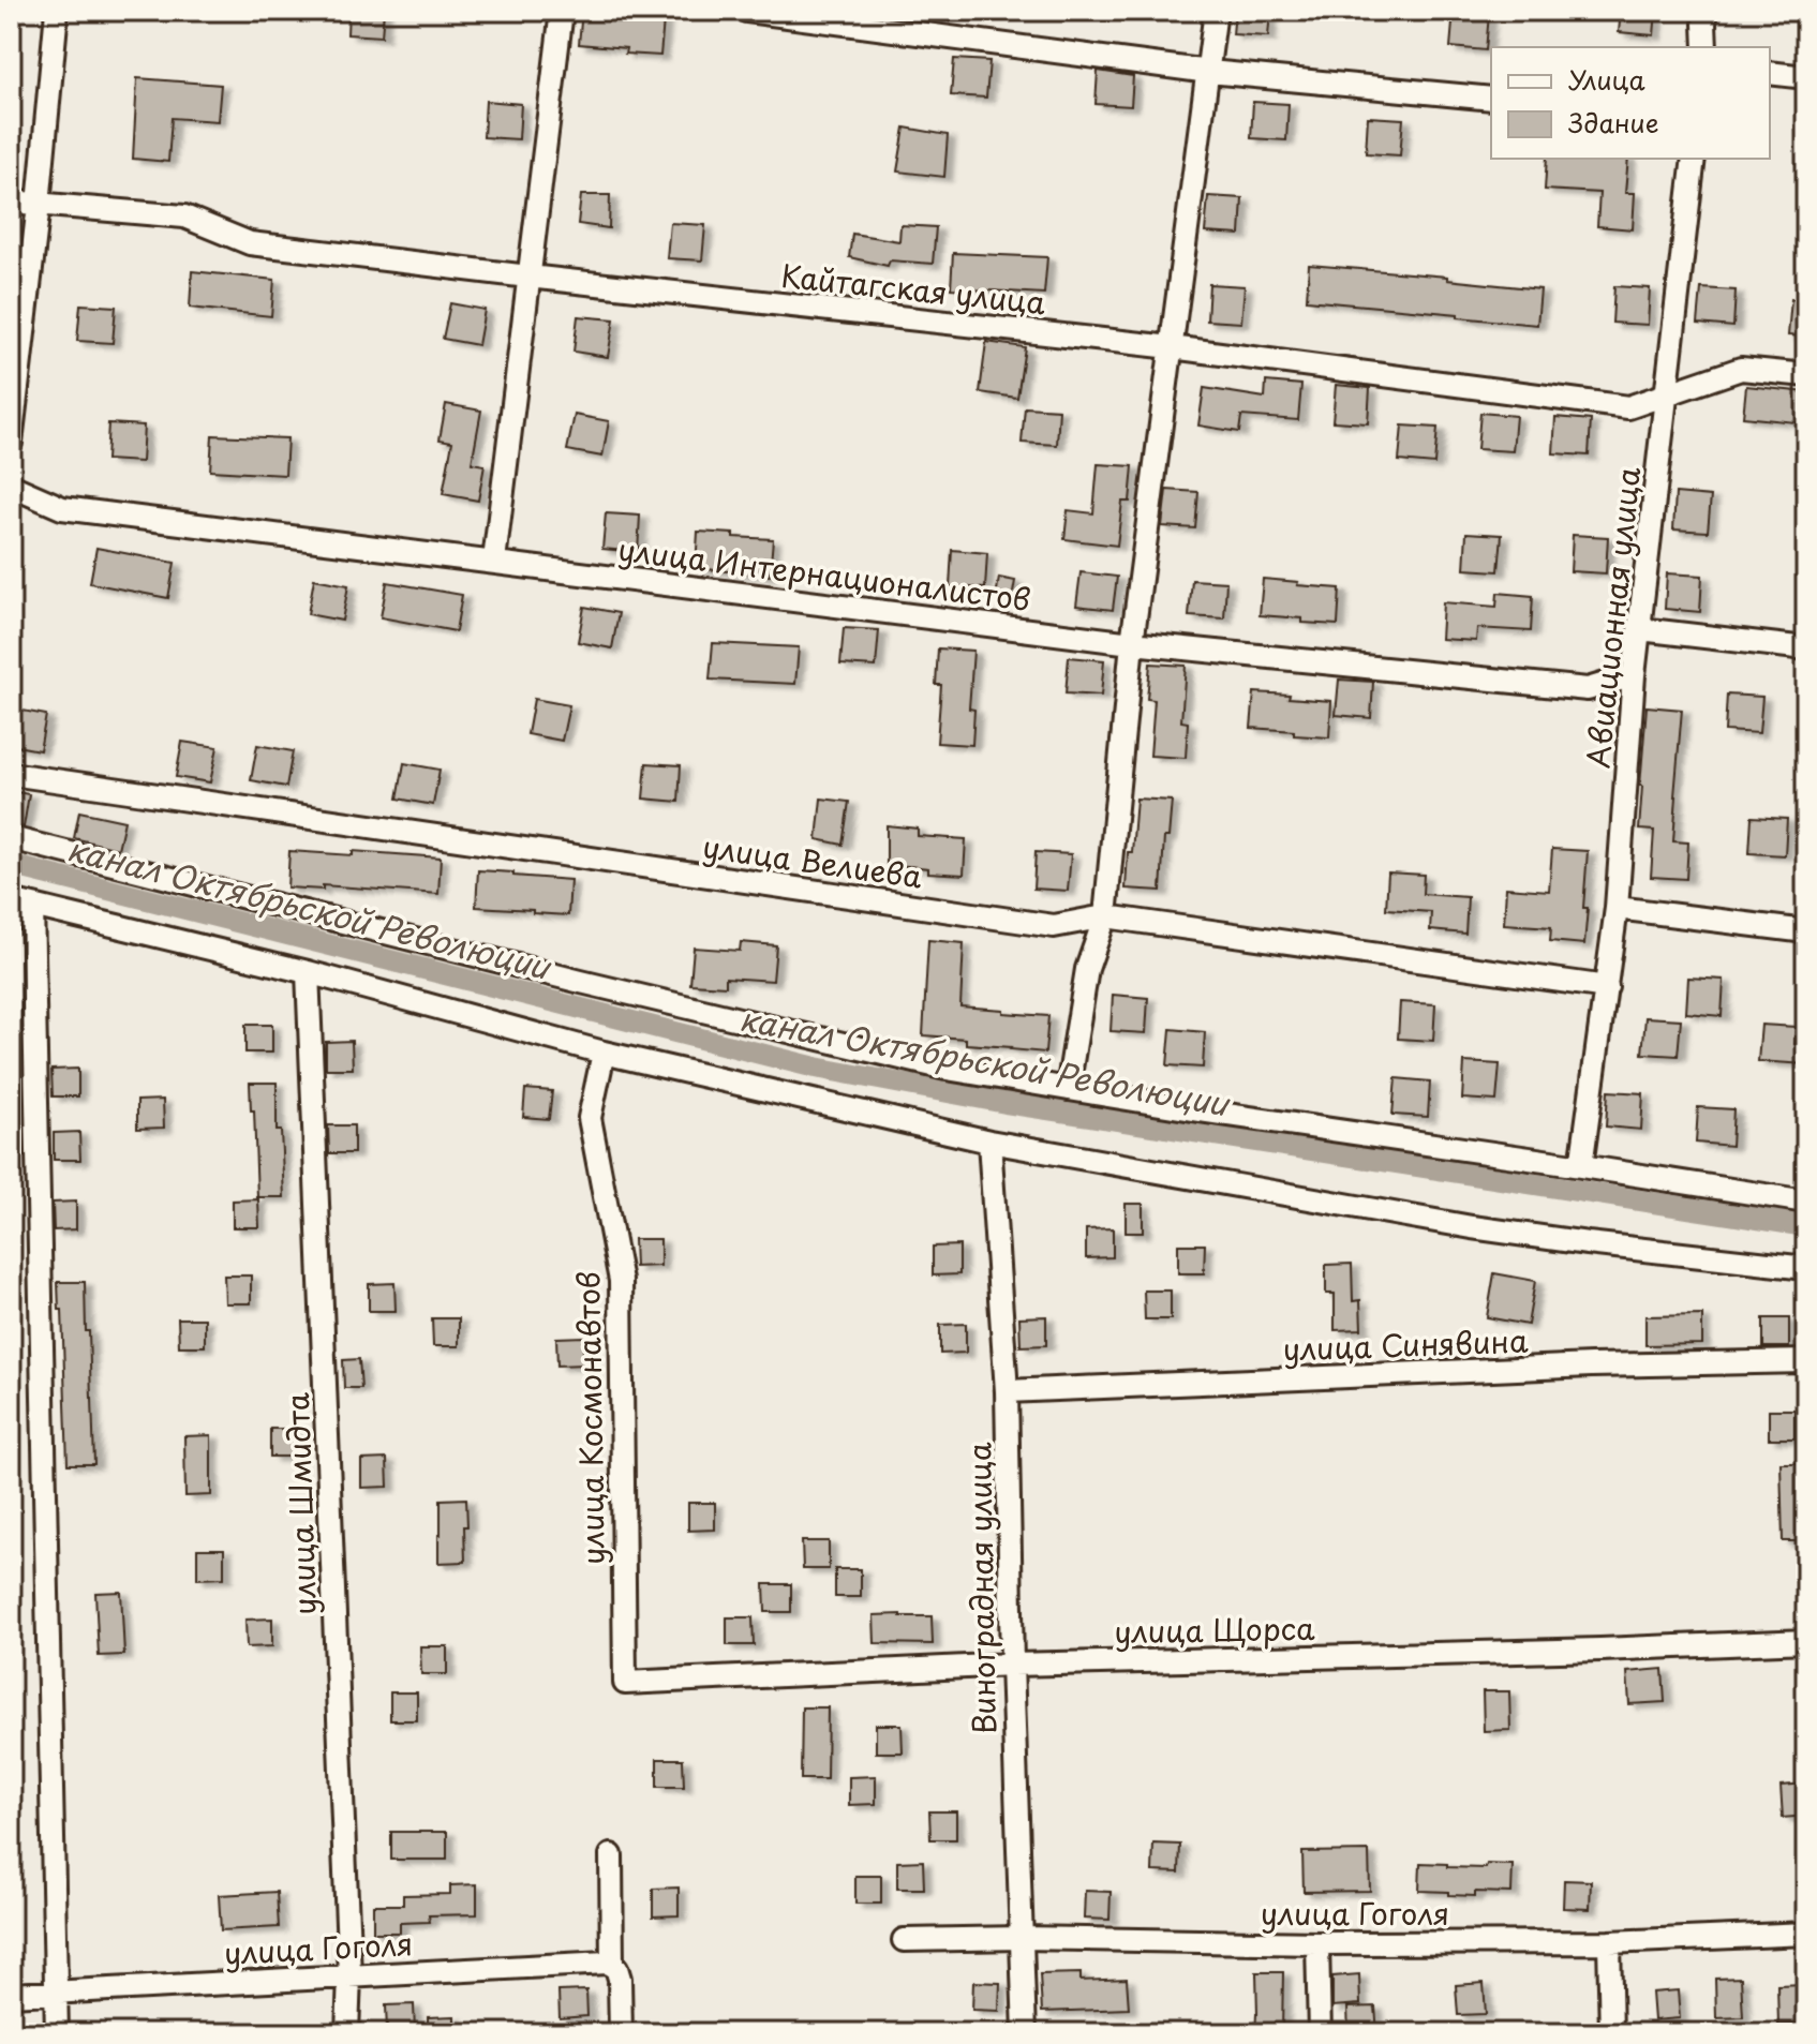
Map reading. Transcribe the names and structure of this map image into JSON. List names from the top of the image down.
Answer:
{
  "streets": {
    "street": [
      "Кайтагская улица",
      "улица Интернационалистов",
      "Авиационная улица",
      "улица Велиева",
      "улица Синявина",
      "улица Космонавтов",
      "улица Шмидта",
      "Виноградная улица",
      "улица Щорса",
      "улица Гоголя"
    ]
  },
  "crossings": [
    ["Кайтагская улица", "Авиационная улица"],
    ["улица Интернационалистов", "Авиационная улица"],
    ["Авиационная улица", "улица Велиева"],
    ["улица Синявина", "Виноградная улица"],
    ["улица Космонавтов", "улица Щорса"],
    ["улица Шмидта", "улица Гоголя"],
    ["Виноградная улица", "улица Щорса"],
    ["Виноградная улица", "улица Гоголя"]
  ],
  "water": ["канал Октябрьской Революции"],
  "legend": ["Улица", "Здание"]
}
